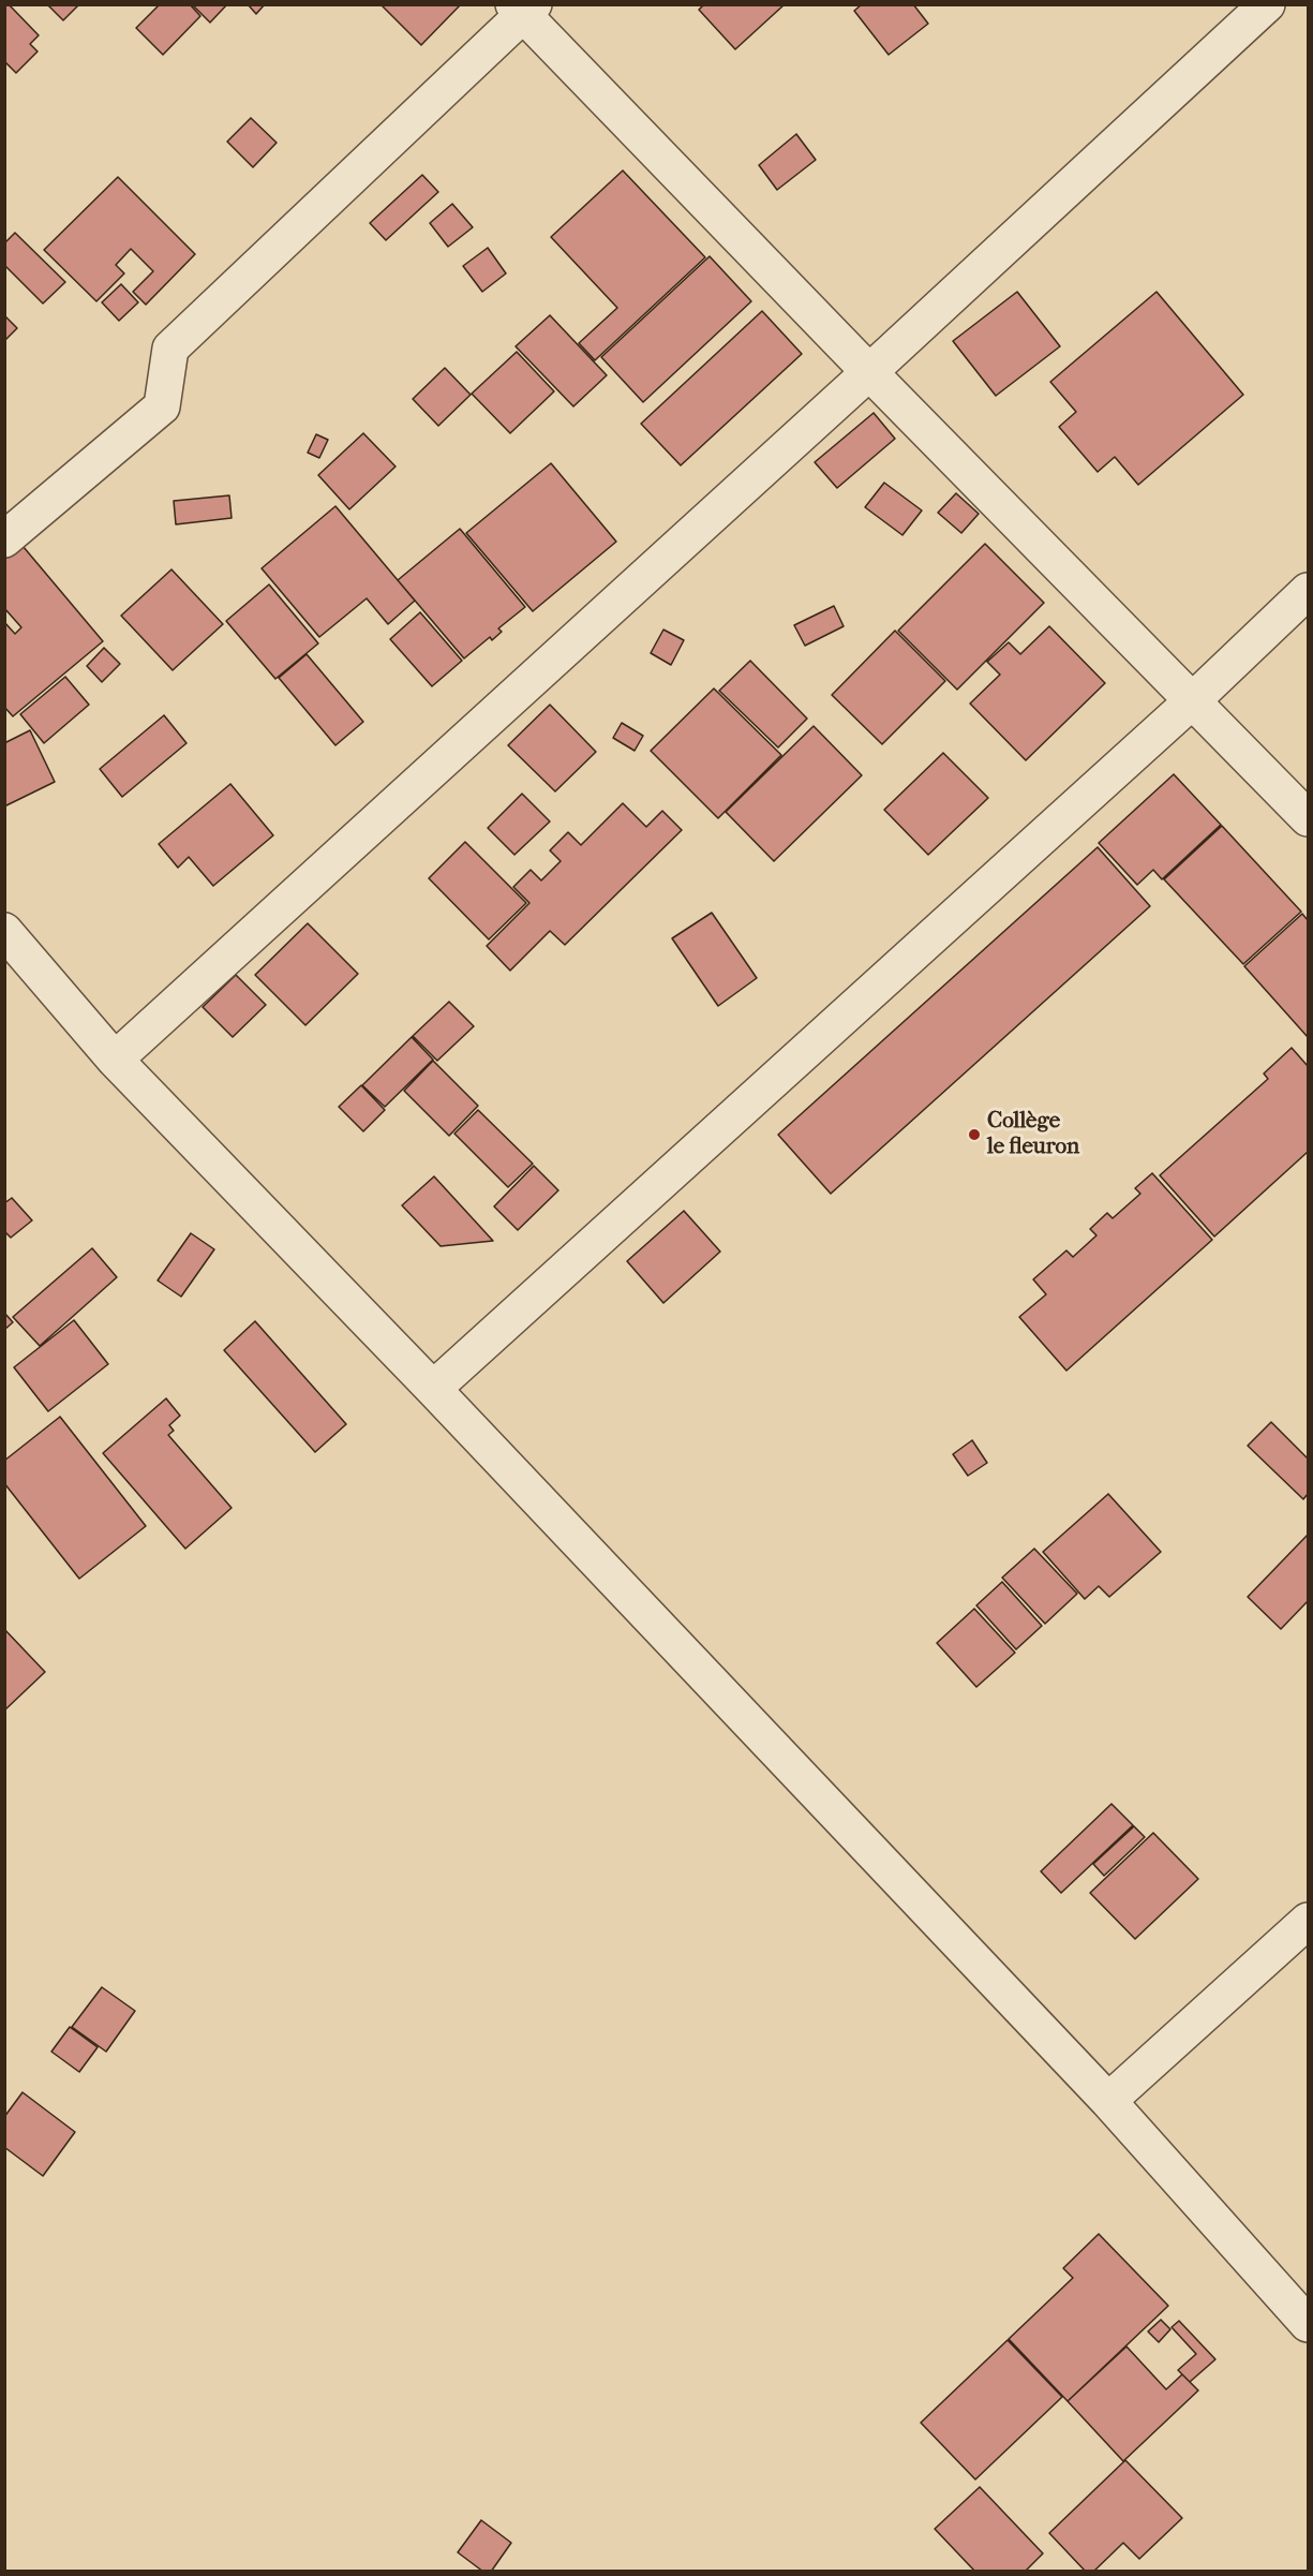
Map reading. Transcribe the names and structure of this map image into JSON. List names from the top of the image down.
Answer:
{
  "places": ["Collège le fleuron"]
}
